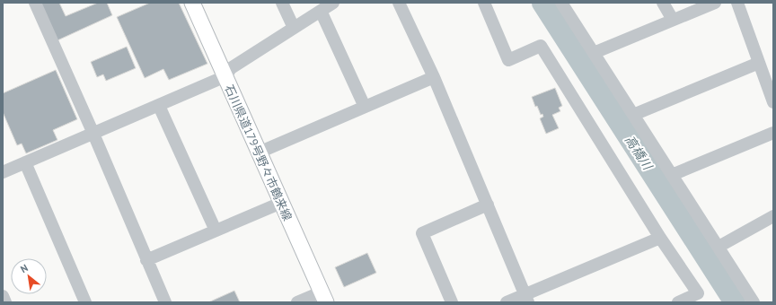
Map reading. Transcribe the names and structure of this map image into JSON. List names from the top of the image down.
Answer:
{
  "streets": {
    "main road": ["石川県道179号野々市鶴来線"]
  },
  "water": ["高橋川"],
  "north": "top left"
}
